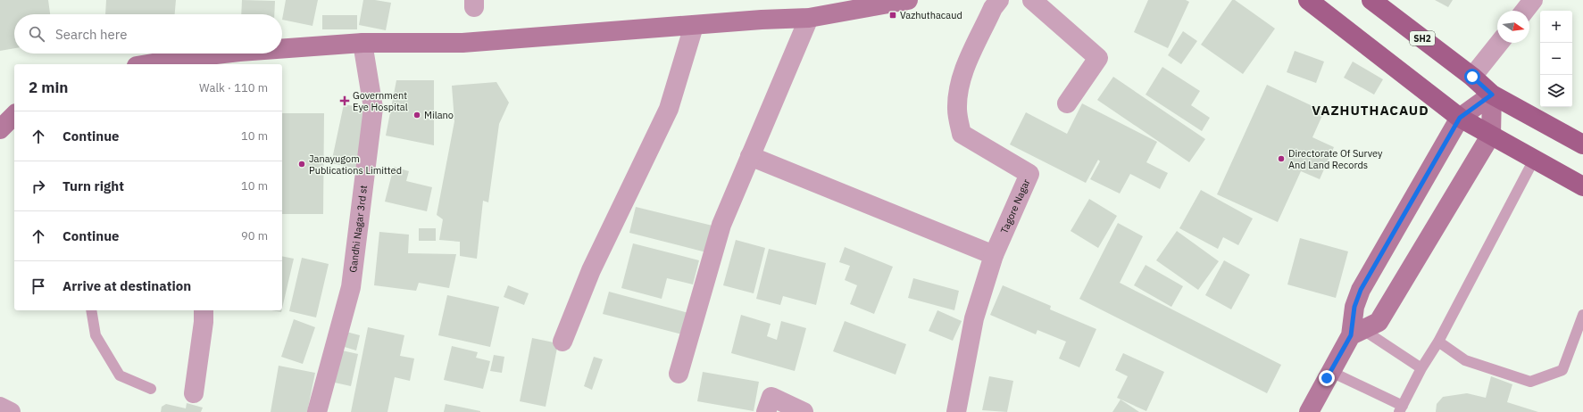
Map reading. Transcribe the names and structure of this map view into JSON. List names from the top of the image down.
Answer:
{
  "streets": {
    "main road": ["SH2"],
    "street": ["Tagore Nagar", "Gandhi Nagar 3rd st"]
  },
  "districts": ["VAZHUTHACAUD"],
  "places": {
    "transit": ["Vazhuthacaud"],
    "health": ["Government Eye Hospital"],
    "other": ["Milano", "Directorate Of Survey And Land Records", "Janayugom Publications Limitted"]
  },
  "north": "right",
  "page": {
    "map_buttons": ["+", "−"],
    "search": "Search here",
    "heading": ["2 min", "Walk · 110 m"],
    "list": [
      ["Continue", "10 m"],
      ["Turn right", "10 m"],
      ["Continue", "90 m"],
      "Arrive at destination"
    ]
  }
}
